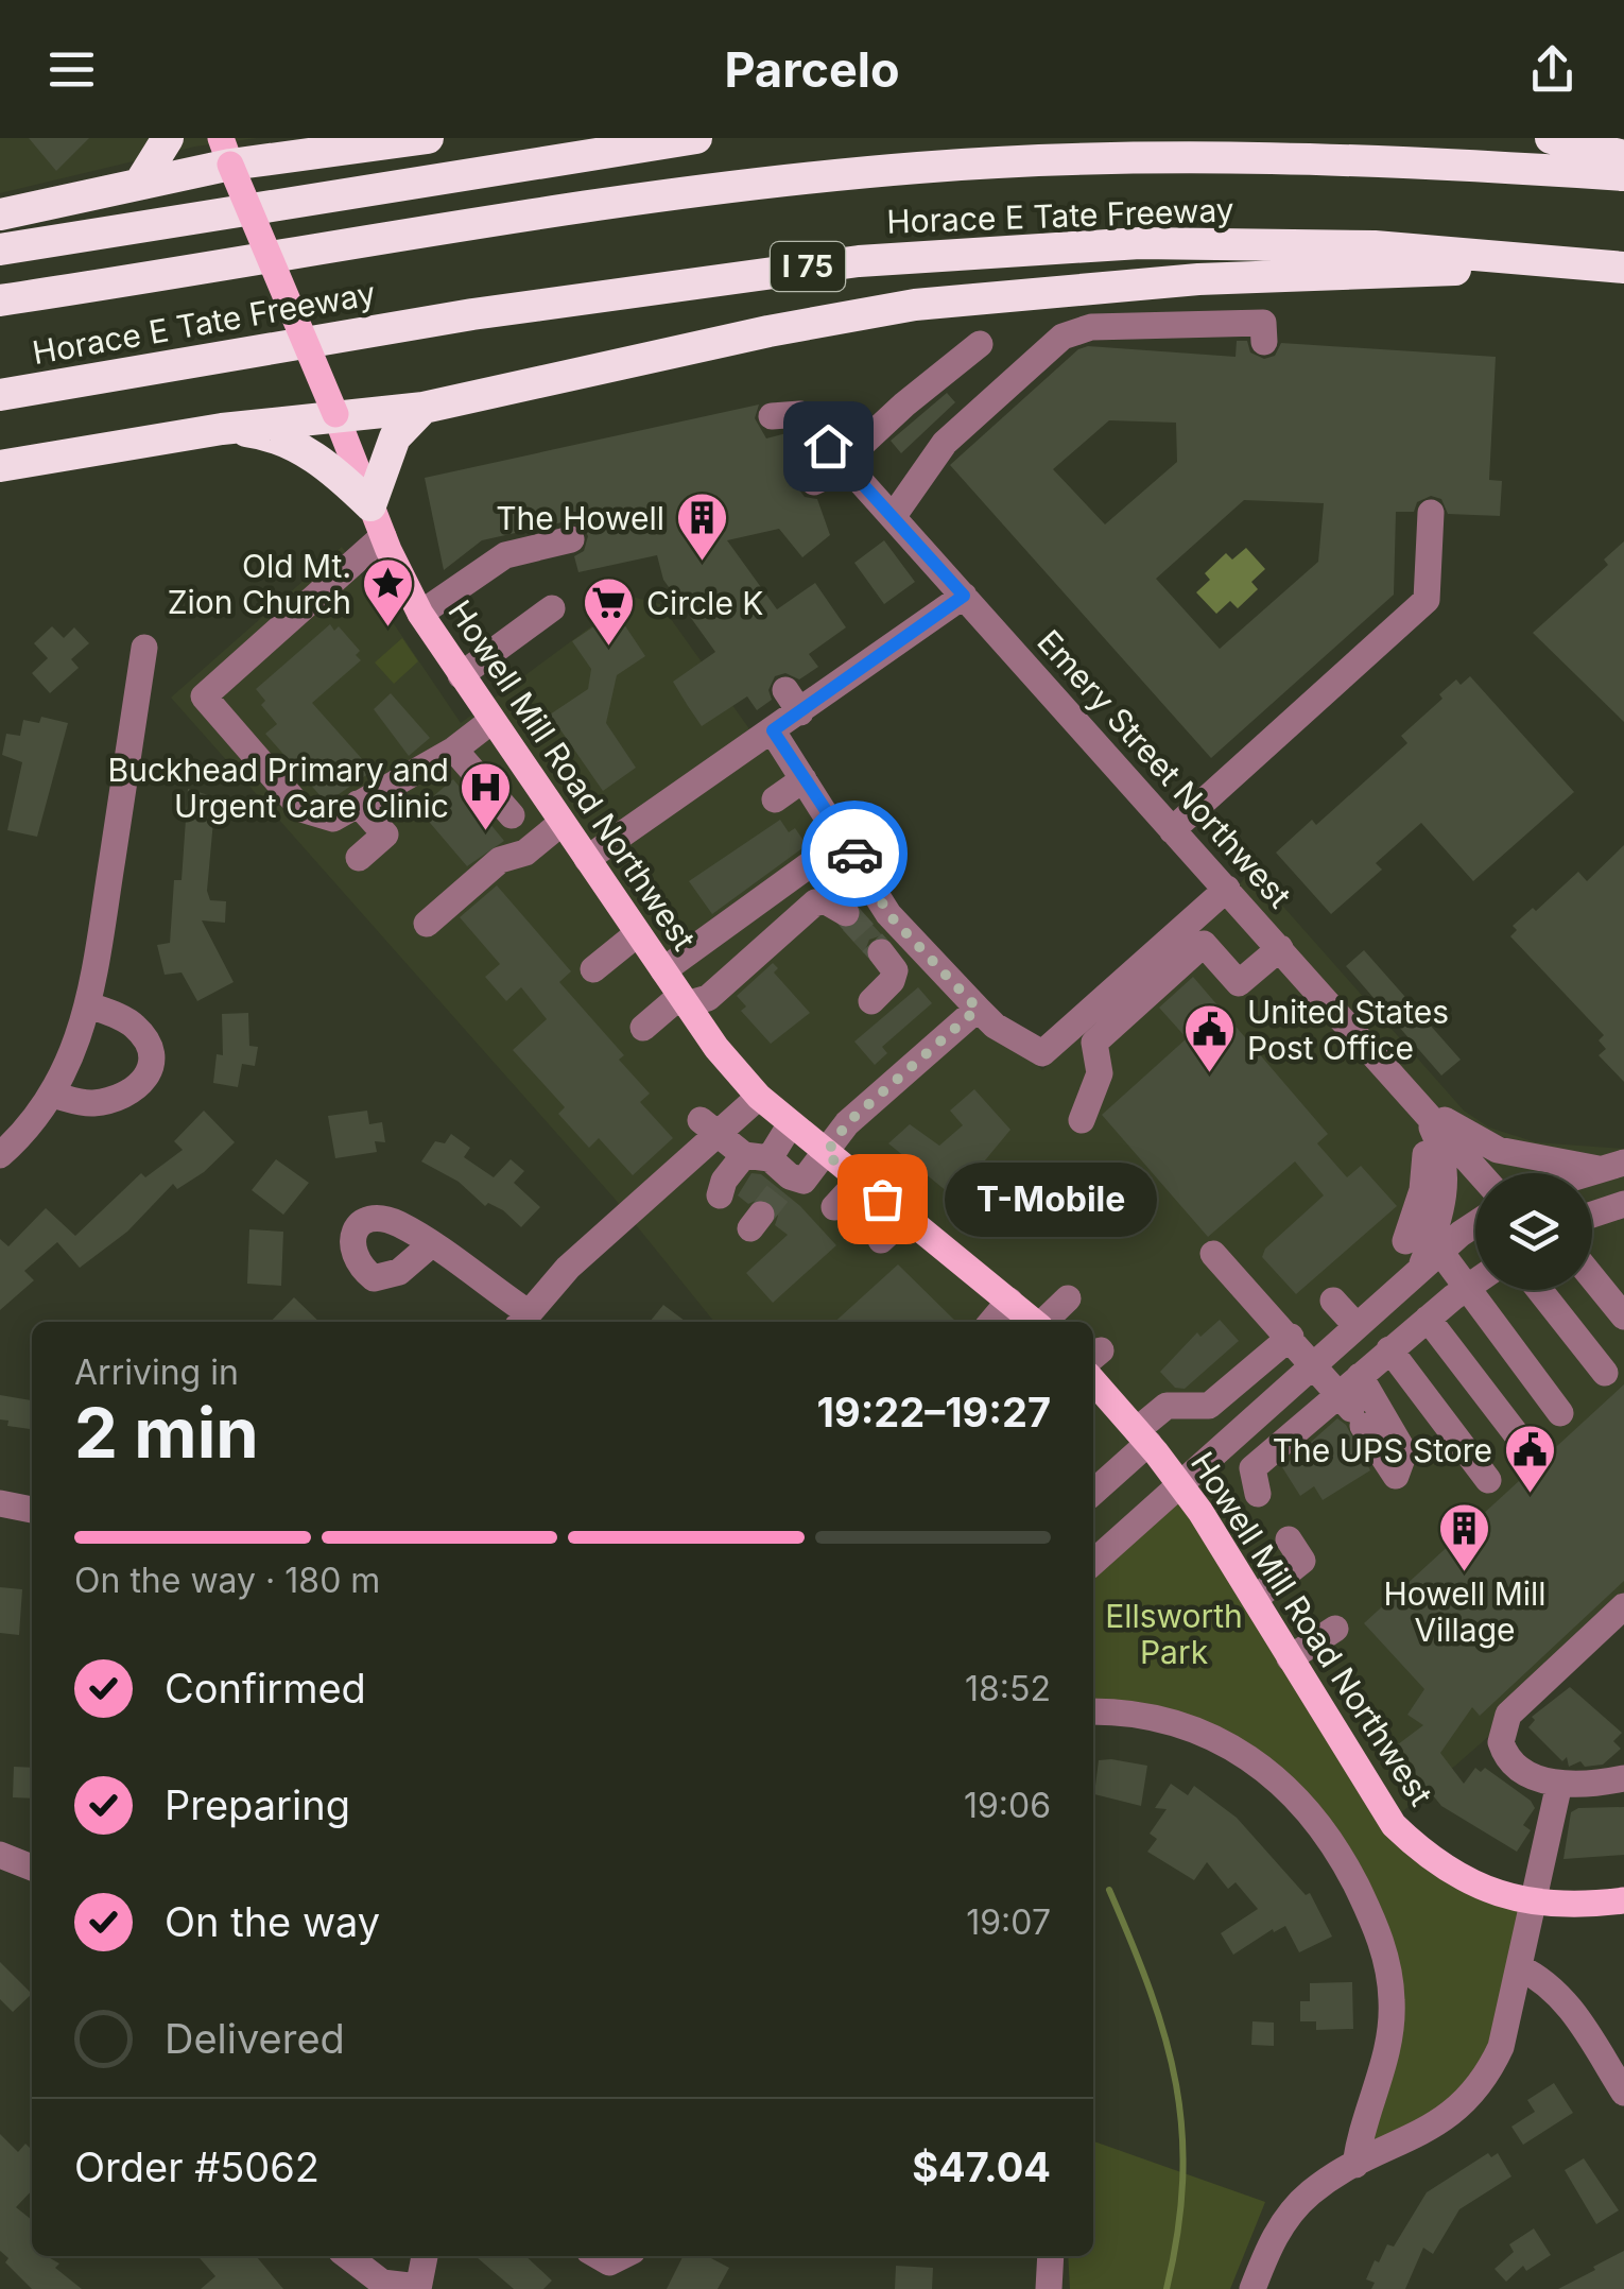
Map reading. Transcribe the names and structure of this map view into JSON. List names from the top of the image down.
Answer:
{
  "streets": {
    "highway": ["Horace E Tate Freeway", "I 75"],
    "main road": ["Howell Mill Road Northwest"],
    "street": ["Emery Street Northwest"]
  },
  "parks": ["Ellsworth Park"],
  "places": {
    "building": ["The Howell", "Howell Mill Village"],
    "place": ["Old Mt. Zion Church"],
    "supermarket": ["Circle K"],
    "hospital": ["Buckhead Primary and Urgent Care Clinic"],
    "public building": ["United States Post Office", "The UPS Store"],
    "other": ["T-Mobile"]
  },
  "page": {
    "header": "Parcelo",
    "bubble": "T-Mobile",
    "heading": ["2 min", "Arriving in", "19:22–19:27"],
    "panel": ["Order #5062", "$47.04"],
    "bar": "On the way · 180 m",
    "list": [
      ["Confirmed", "18:52"],
      ["Preparing", "19:06"],
      ["On the way", "19:07"],
      "Delivered"
    ]
  }
}
